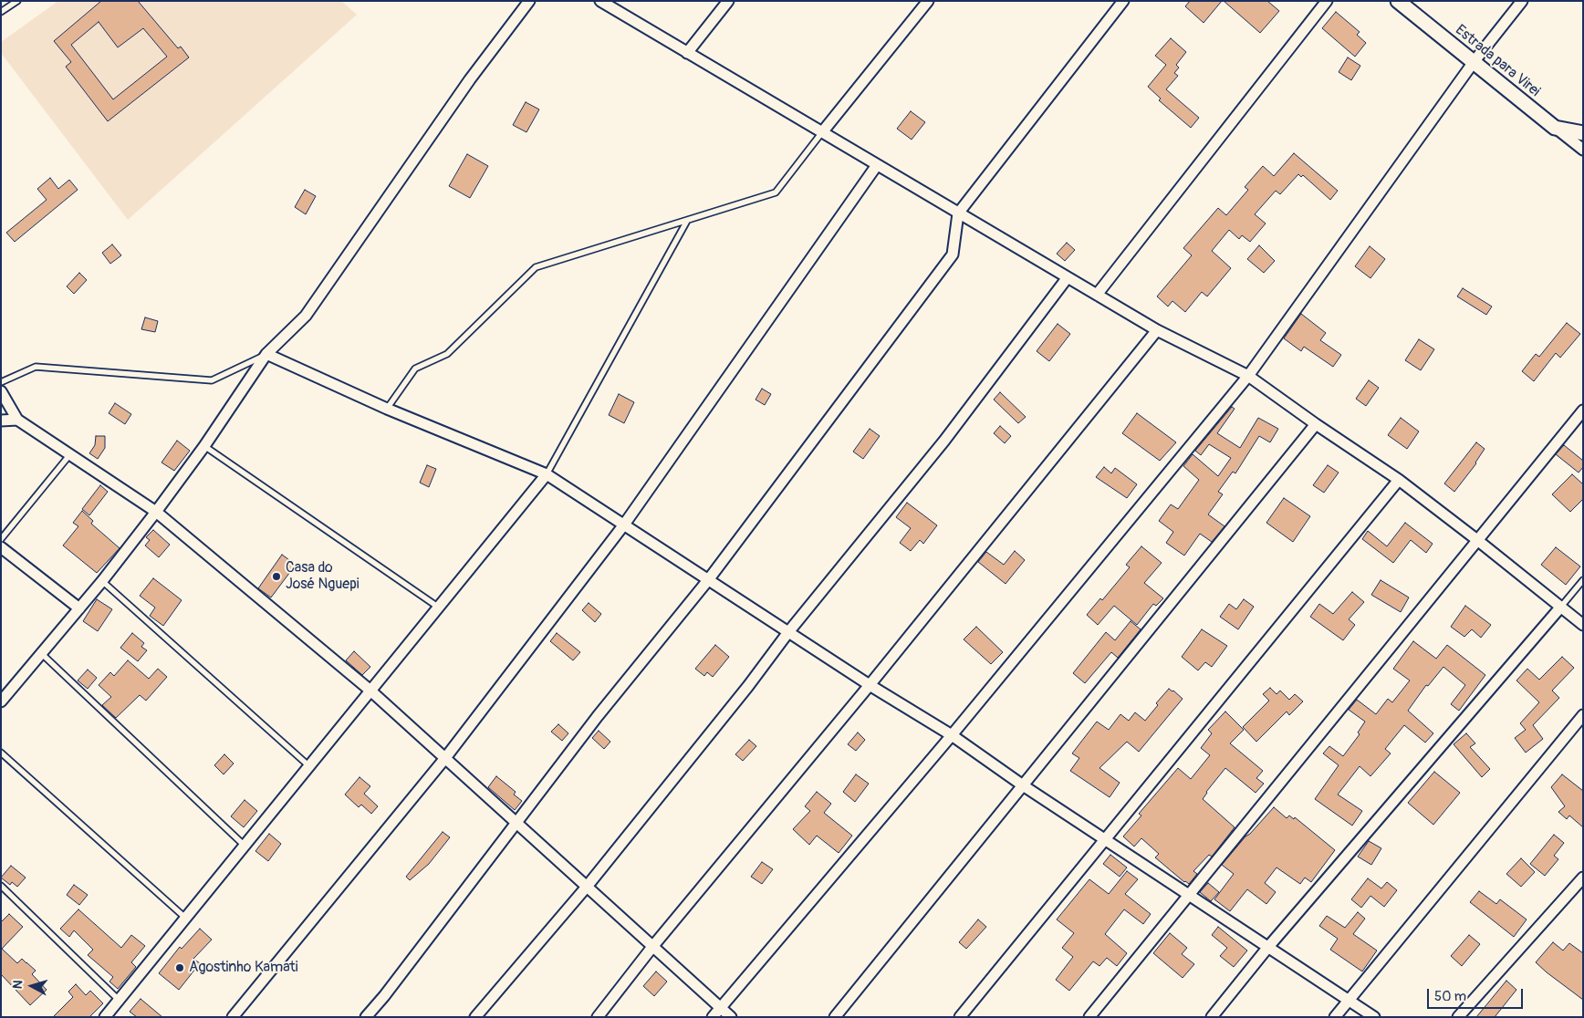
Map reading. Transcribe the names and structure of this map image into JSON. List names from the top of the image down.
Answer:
{
  "streets": {
    "street": ["Estrada para Virei"]
  },
  "places": ["Casa do José Nguepi", "Agostinho Kamati"],
  "scale_bar": "50 m",
  "north": "left"
}
